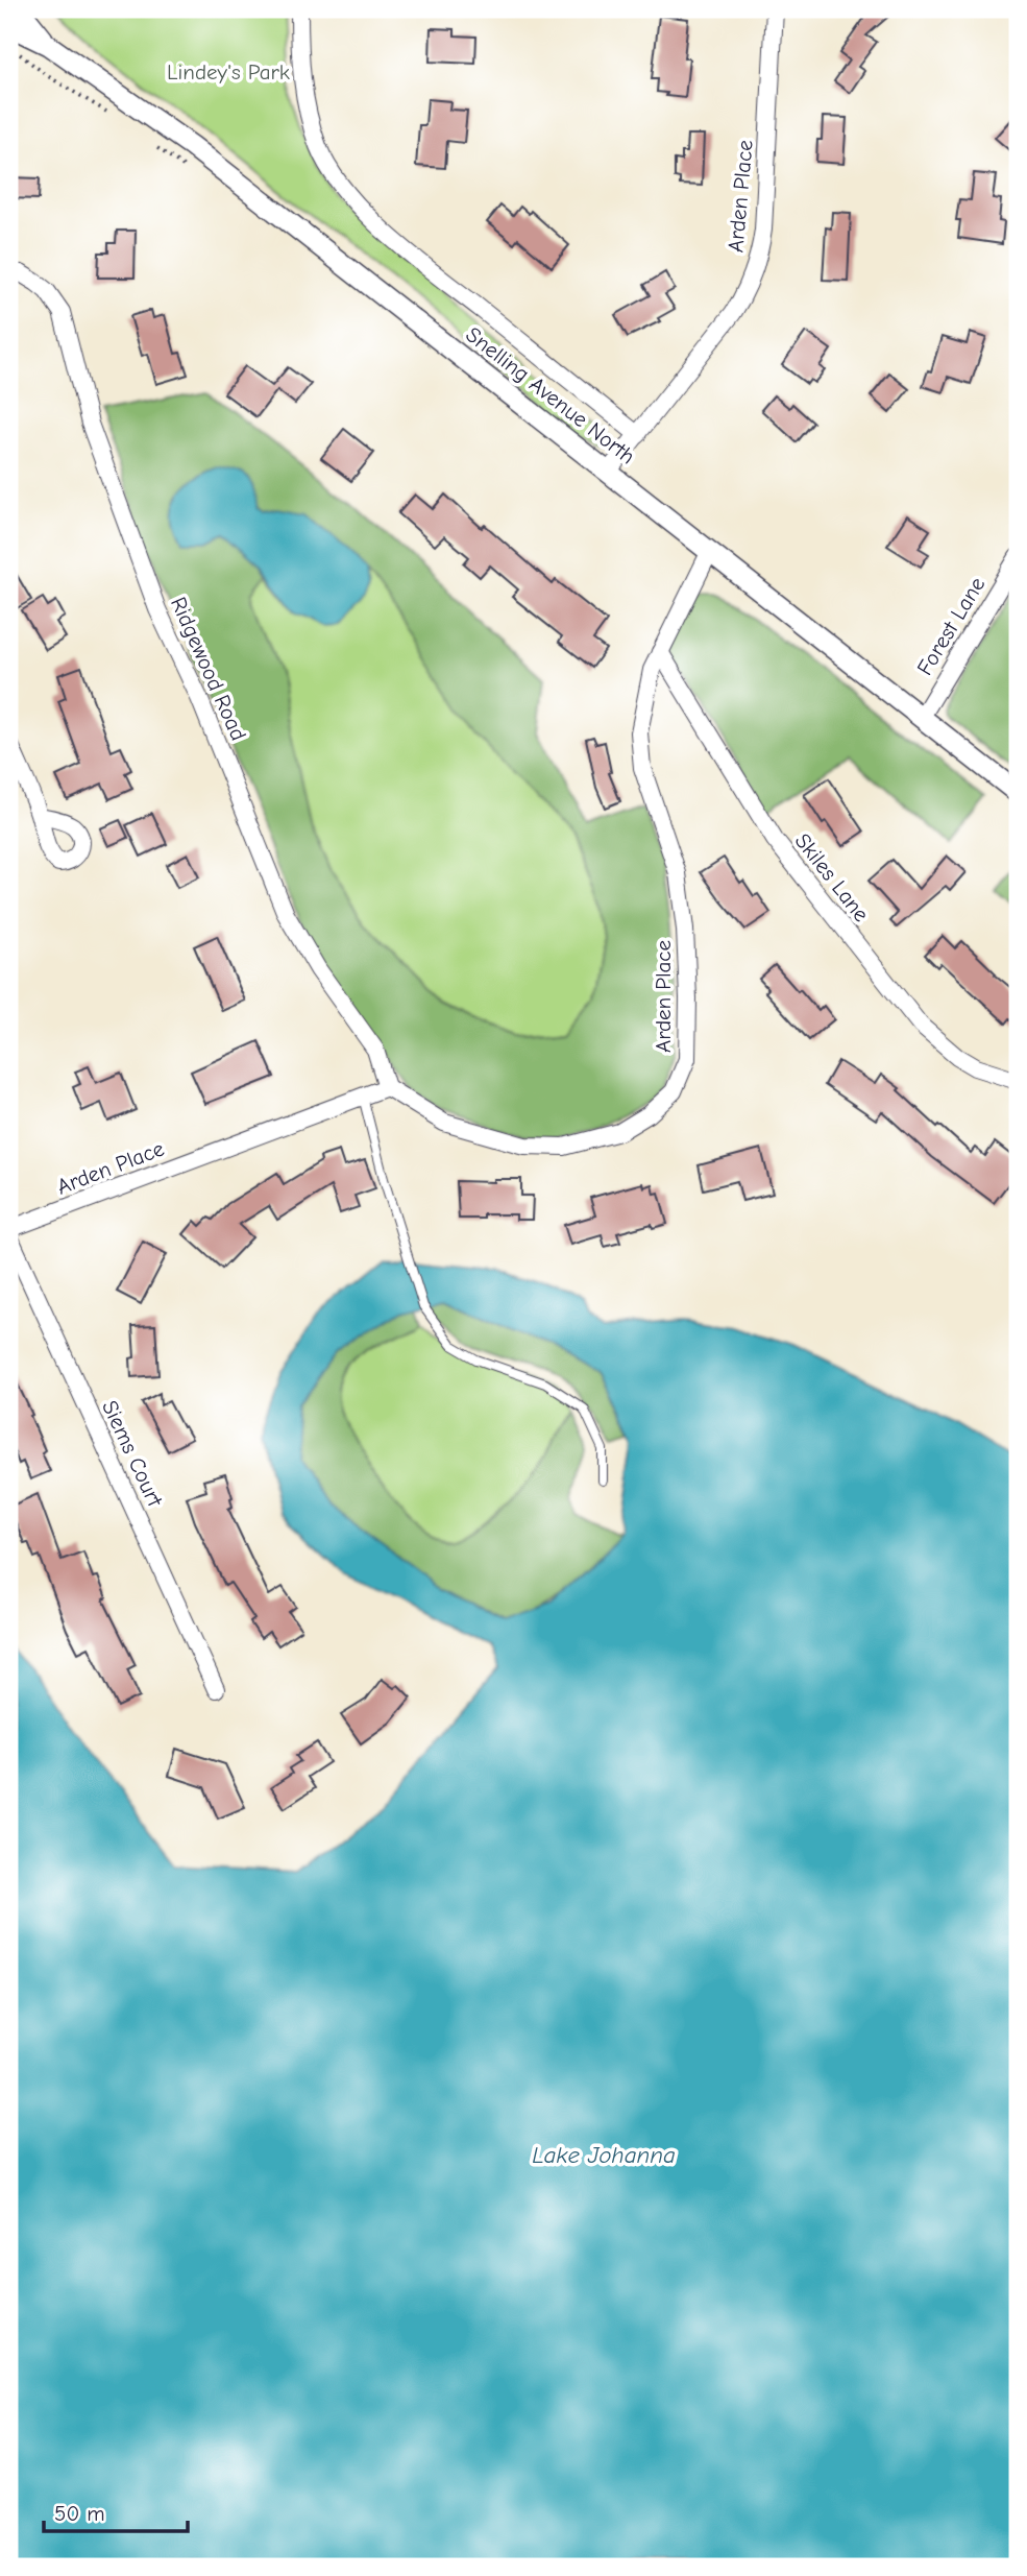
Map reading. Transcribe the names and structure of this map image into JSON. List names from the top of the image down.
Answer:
{
  "streets": {
    "street": [
      "Arden Place",
      "Snelling Avenue North",
      "Forest Lane",
      "Ridgewood Road",
      "Skiles Lane",
      "Siems Court"
    ]
  },
  "crossings": [
    ["Arden Place", "Snelling Avenue North"],
    ["Arden Place", "Ridgewood Road"],
    ["Arden Place", "Skiles Lane"],
    ["Snelling Avenue North", "Forest Lane"]
  ],
  "water": ["Lake Johanna"],
  "parks": ["Lindey's Park"],
  "scale_bar": "50 m"
}
